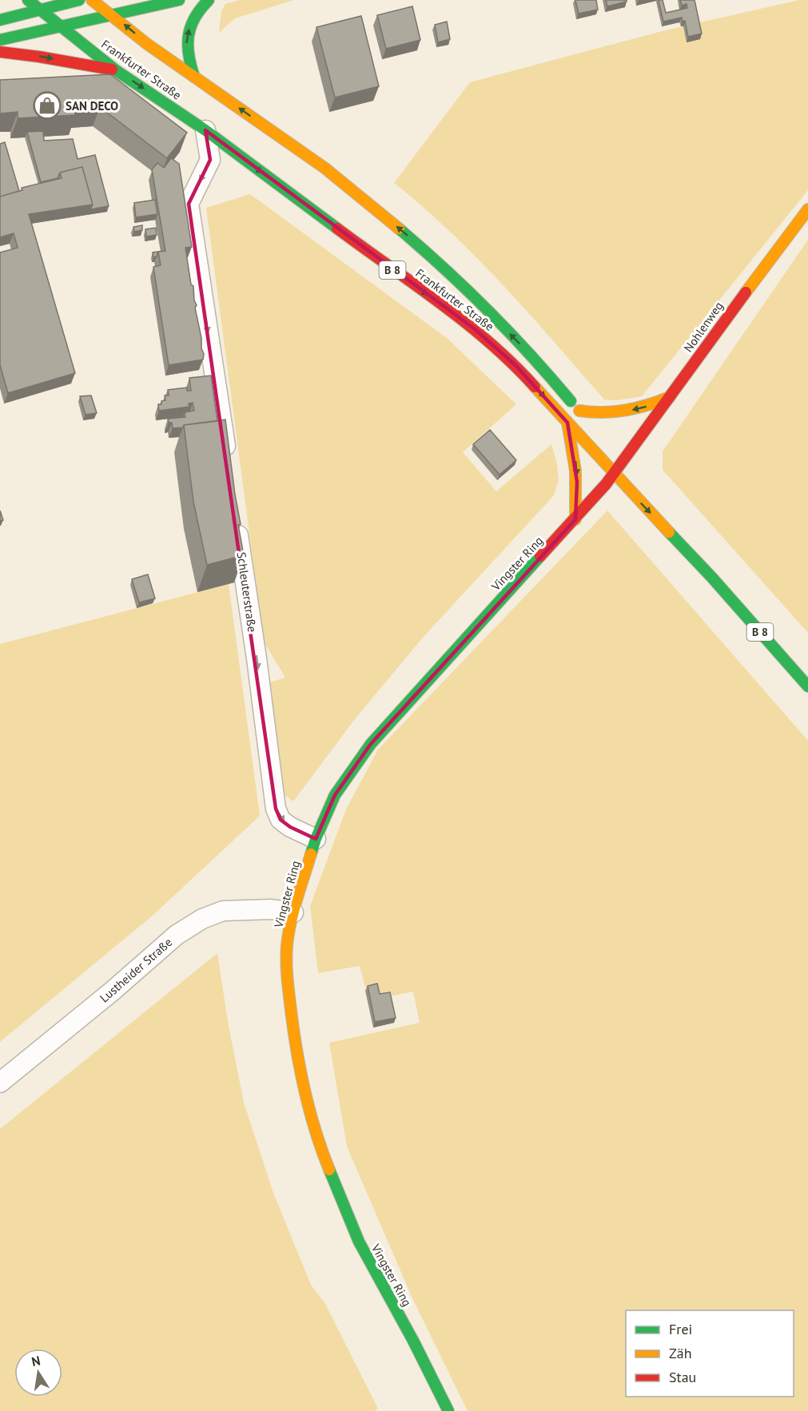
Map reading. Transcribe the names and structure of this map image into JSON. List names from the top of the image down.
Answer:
{
  "streets": {
    "main road": [
      "Frankfurter Straße",
      "B 8",
      "Nohlenweg",
      "Vingster Ring"
    ],
    "street": ["Schleuterstraße", "Lustheider Straße"]
  },
  "crossings": [
    ["Frankfurter Straße", "Vingster Ring"],
    ["Nohlenweg", "Vingster Ring"],
    ["Vingster Ring", "Schleuterstraße"],
    ["Vingster Ring", "Lustheider Straße"]
  ],
  "one_way": ["Schleuterstraße"],
  "places": {
    "shop": ["SAN DECO"]
  },
  "legend": ["Frei", "Zäh", "Stau"],
  "north": "top"
}
